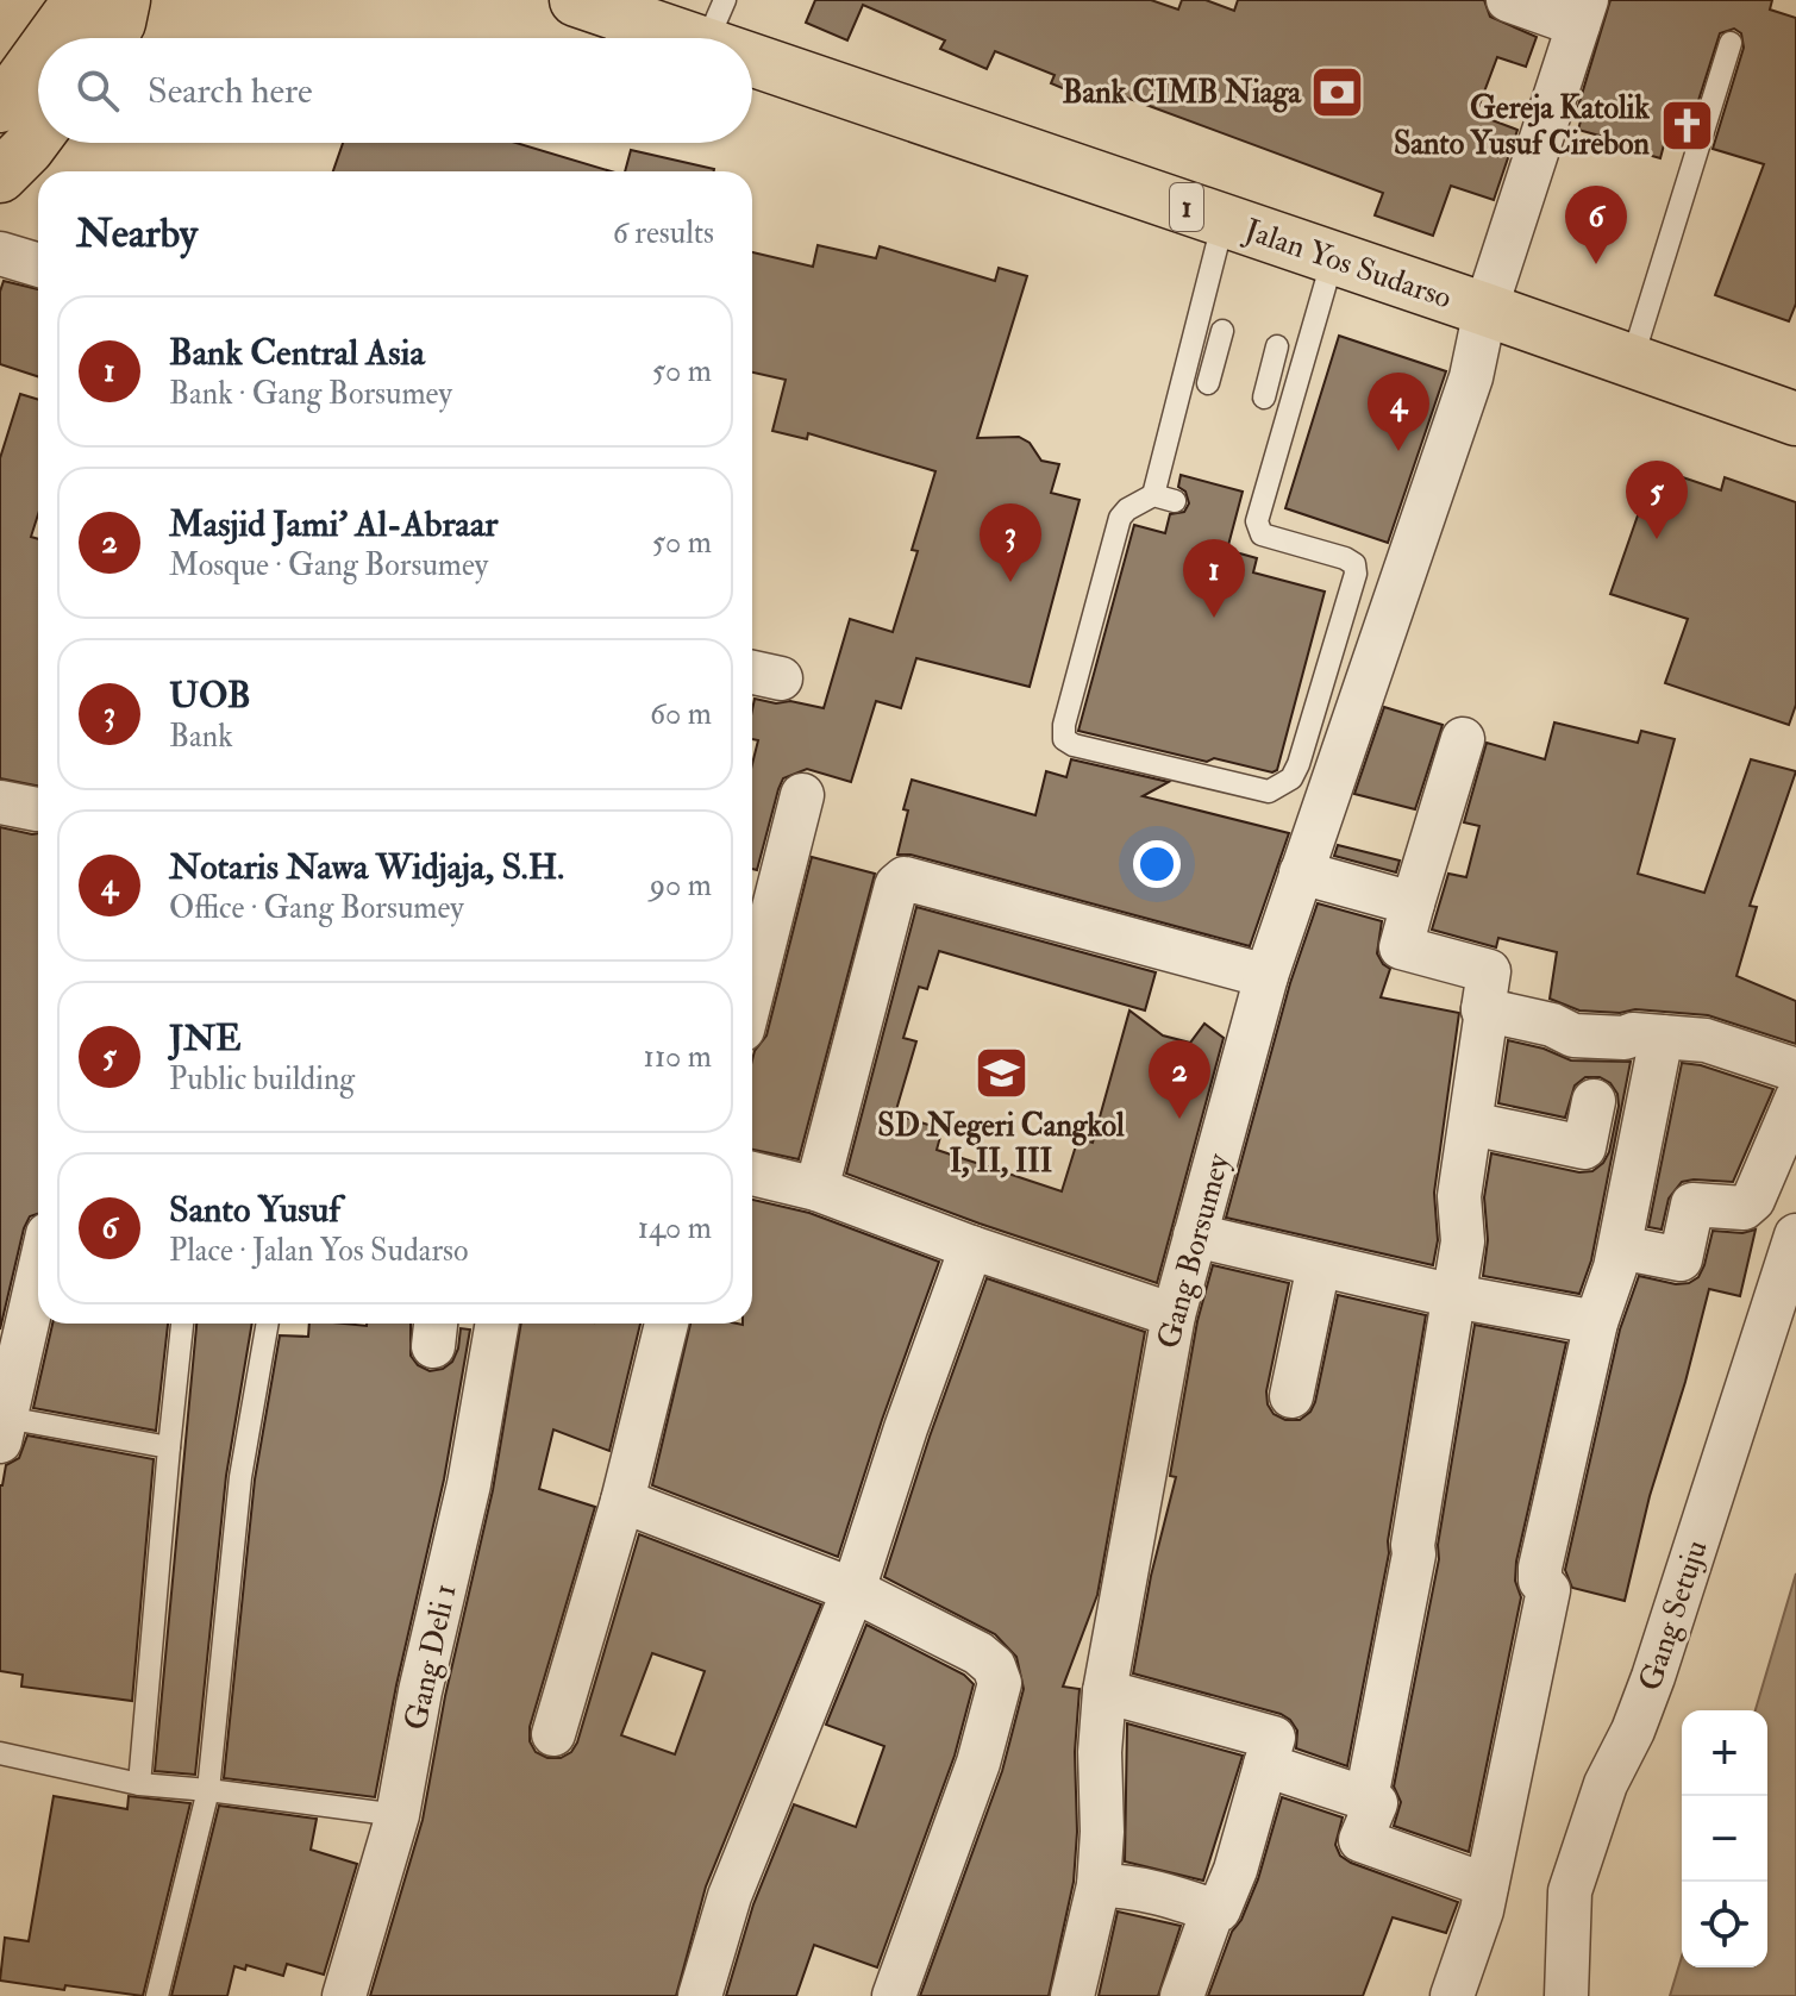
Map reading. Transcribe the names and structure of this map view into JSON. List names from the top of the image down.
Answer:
{
  "streets": {
    "highway": ["1", "Jalan Yos Sudarso"],
    "street": ["Gang Borsumey", "Gang Setuju", "Gang Deli 1"]
  },
  "crossings": [
    ["Jalan Yos Sudarso", "Gang Borsumey"]
  ],
  "places": {
    "bank": ["Bank CIMB Niaga"],
    "church": ["Gereja Katolik Santo Yusuf Cirebon"],
    "school or university": ["SD Negeri Cangkol I, II, III"]
  },
  "page": {
    "search": "Search here",
    "heading": ["Nearby", "6 results"],
    "pins": [
      "6",
      "4",
      "5",
      "3",
      "1",
      "2"
    ],
    "list": [
      {
        "mark": "1",
        "name": "Bank Central Asia",
        "note": "Bank · Gang Borsumey",
        "value": "50 m"
      },
      {
        "mark": "2",
        "name": "Masjid Jami' Al-Abraar",
        "note": "Mosque · Gang Borsumey",
        "value": "50 m"
      },
      {
        "mark": "3",
        "name": "UOB",
        "note": "Bank",
        "value": "60 m"
      },
      {
        "mark": "4",
        "name": "Notaris Nawa Widjaja, S.H.",
        "note": "Office · Gang Borsumey",
        "value": "90 m"
      },
      {
        "mark": "5",
        "name": "JNE",
        "note": "Public building",
        "value": "110 m"
      },
      {
        "mark": "6",
        "name": "Santo Yusuf",
        "note": "Place · Jalan Yos Sudarso",
        "value": "140 m"
      }
    ],
    "map_buttons": ["+", "−"]
  }
}
